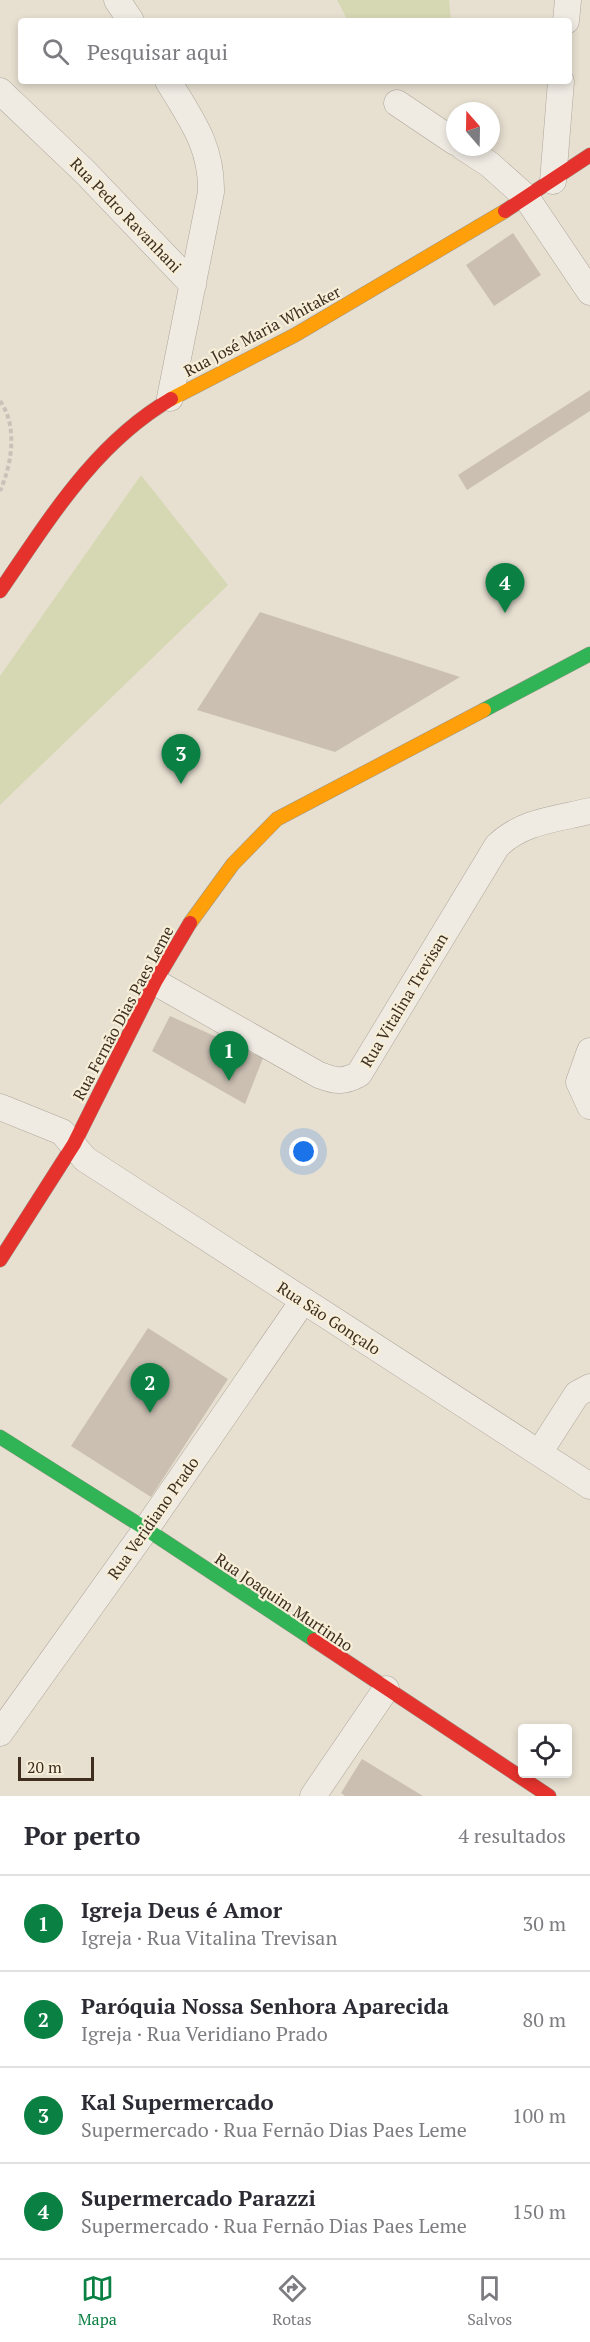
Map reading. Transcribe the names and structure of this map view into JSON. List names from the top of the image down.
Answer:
{
  "streets": {
    "street": [
      "Rua Pedro Ravanhani",
      "Rua José Maria Whitaker",
      "Rua Vitalina Trevisan",
      "Rua Fernão Dias Paes Leme",
      "Rua São Gonçalo",
      "Rua Veridiano Prado",
      "Rua Joaquim Murtinho"
    ]
  },
  "crossings": [
    ["Rua Pedro Ravanhani", "Rua José Maria Whitaker"],
    ["Rua Vitalina Trevisan", "Rua Fernão Dias Paes Leme"],
    ["Rua Fernão Dias Paes Leme", "Rua São Gonçalo"],
    ["Rua São Gonçalo", "Rua Veridiano Prado"],
    ["Rua Veridiano Prado", "Rua Joaquim Murtinho"]
  ],
  "scale_bar": "20 m",
  "north": "top",
  "page": {
    "search": "Pesquisar aqui",
    "pins": [
      "4",
      "3",
      "1",
      "2"
    ],
    "scale": "20 m",
    "heading": ["Por perto", "4 resultados"],
    "list": [
      {
        "mark": "1",
        "name": "Igreja Deus é Amor",
        "note": "Igreja · Rua Vitalina Trevisan",
        "value": "30 m"
      },
      {
        "mark": "2",
        "name": "Paróquia Nossa Senhora Aparecida",
        "note": "Igreja · Rua Veridiano Prado",
        "value": "80 m"
      },
      {
        "mark": "3",
        "name": "Kal Supermercado",
        "note": "Supermercado · Rua Fernão Dias Paes Leme",
        "value": "100 m"
      },
      {
        "mark": "4",
        "name": "Supermercado Parazzi",
        "note": "Supermercado · Rua Fernão Dias Paes Leme",
        "value": "150 m"
      }
    ],
    "nav": ["Mapa", "Rotas", "Salvos"]
  }
}
